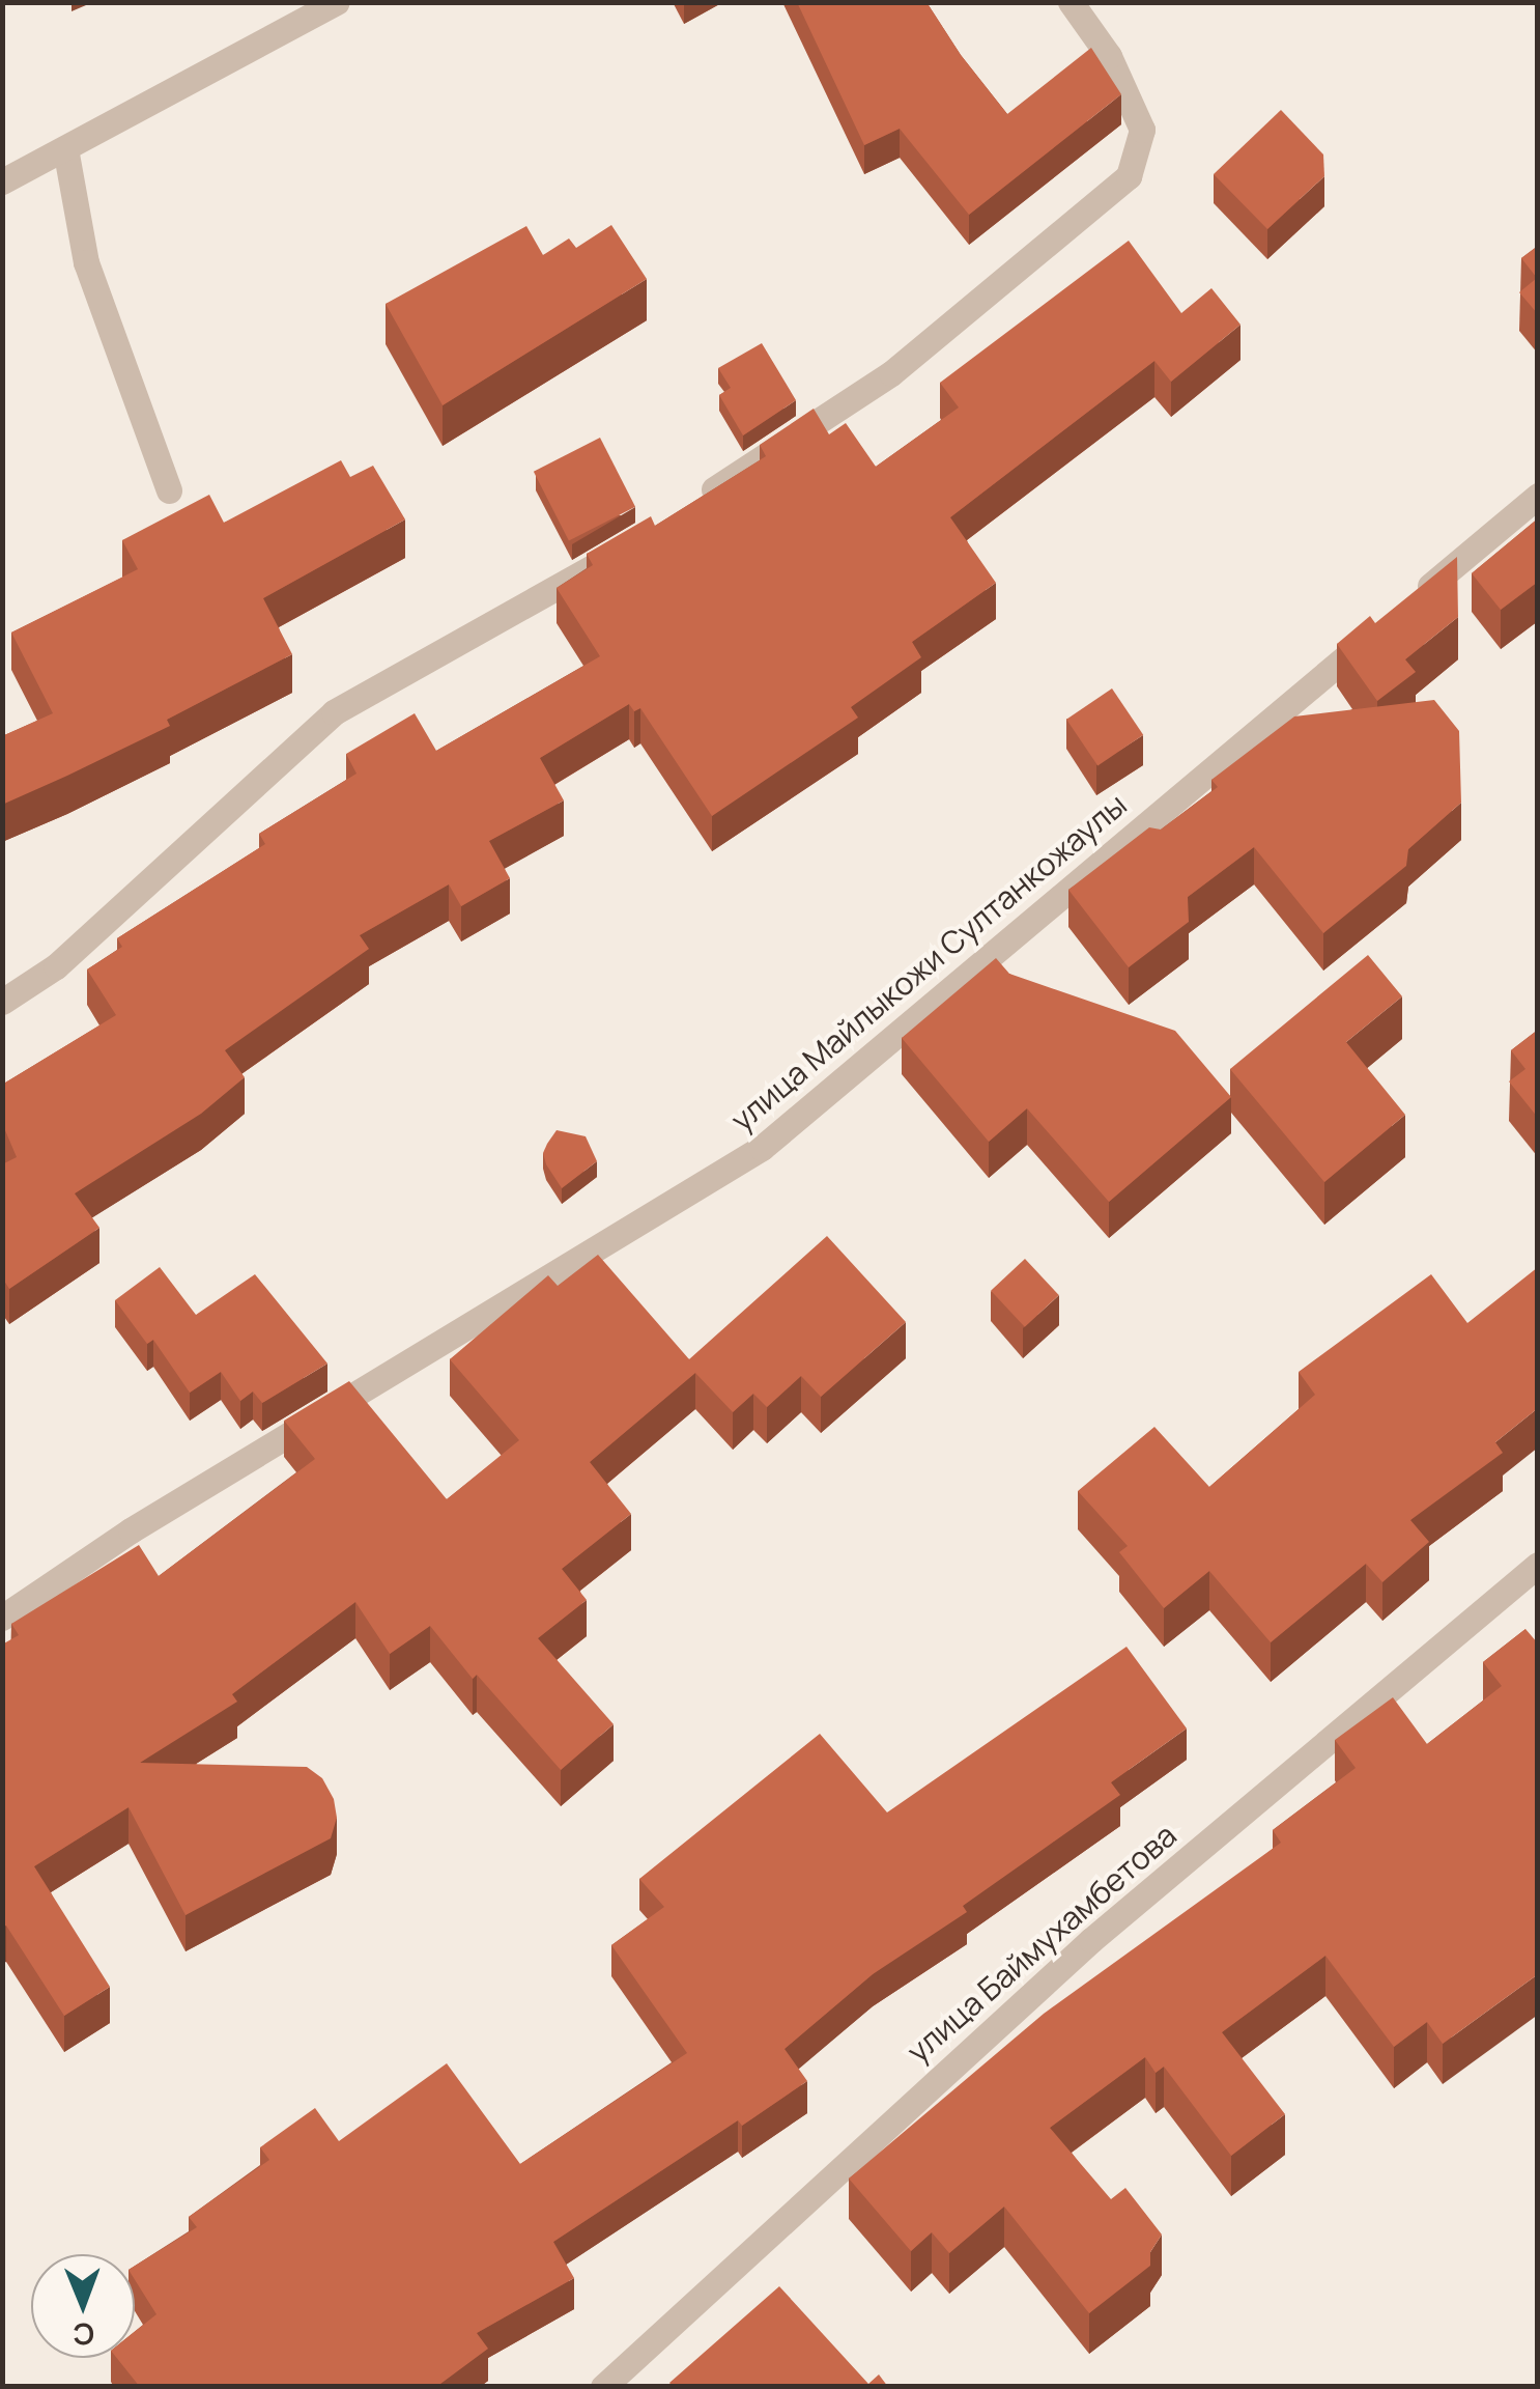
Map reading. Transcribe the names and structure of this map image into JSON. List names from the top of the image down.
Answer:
{
  "streets": {
    "street": ["улица Майлыкожи Султанкожаулы", "улица Баймухамбетова"]
  },
  "north": "bottom"
}
